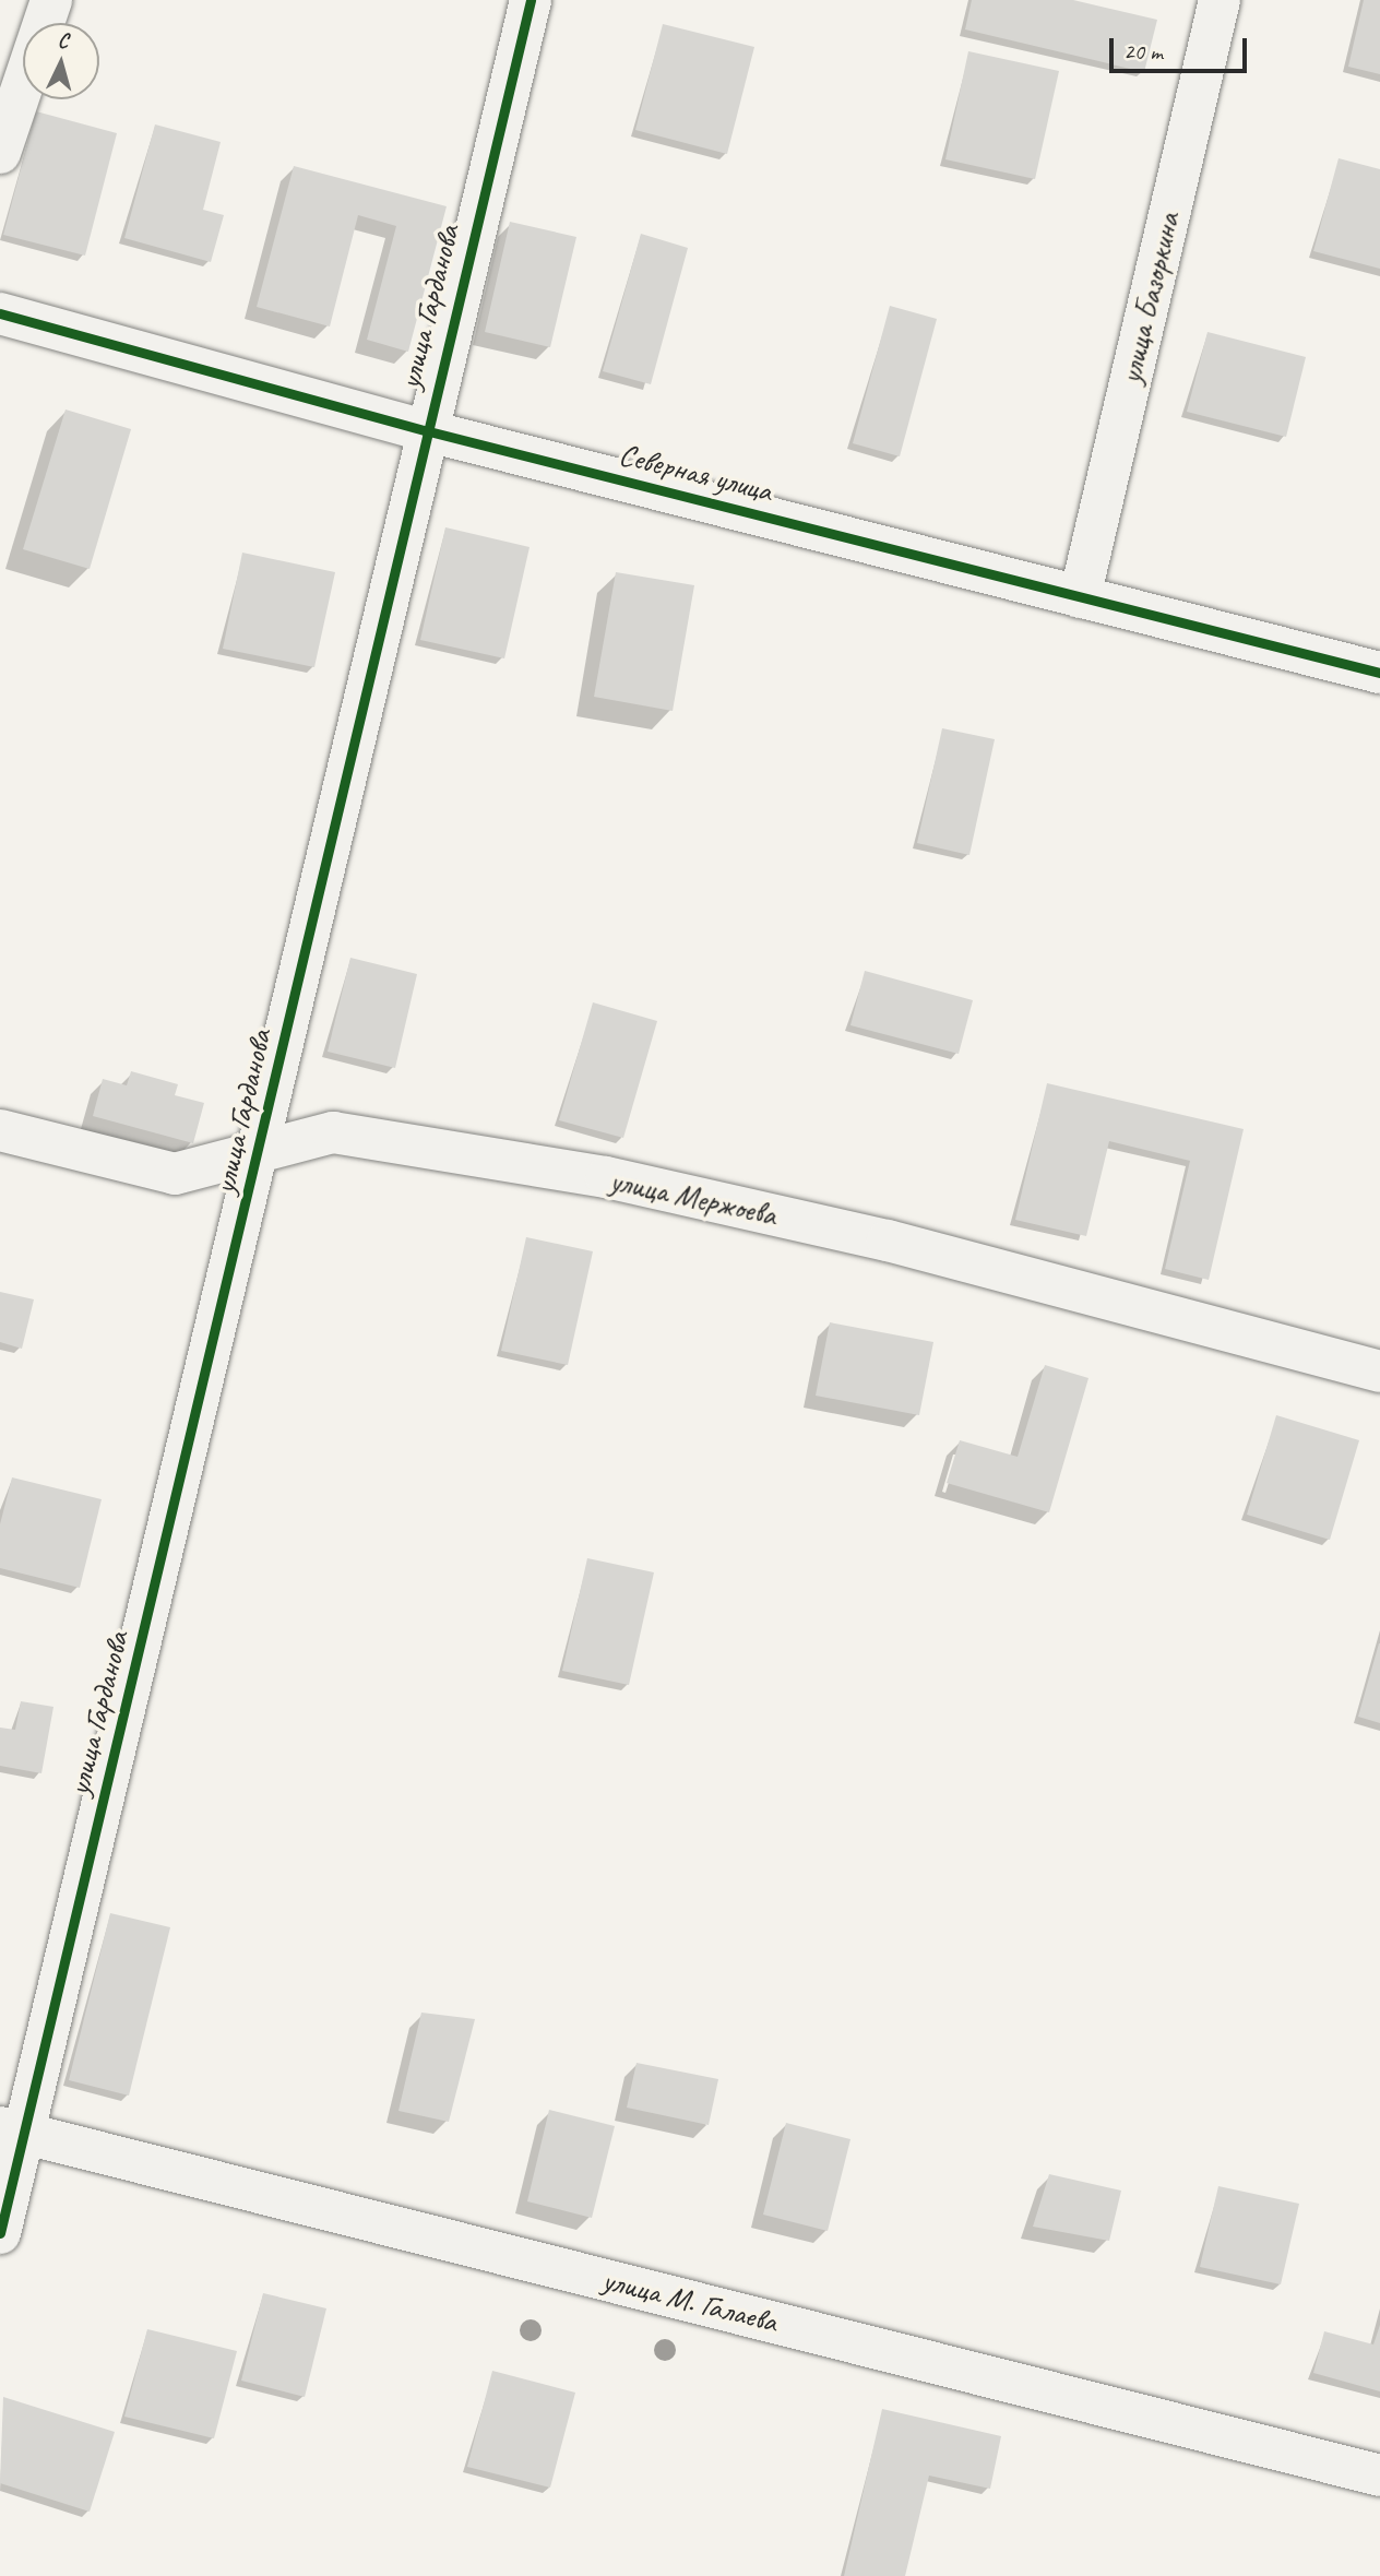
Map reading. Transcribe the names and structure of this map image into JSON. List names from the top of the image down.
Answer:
{
  "streets": {
    "street": [
      "улица Базоркина",
      "улица Гарданова",
      "Северная улица",
      "улица Мержоева",
      "улица М. Галаева"
    ]
  },
  "crossings": [
    ["улица Базоркина", "Северная улица"],
    ["улица Гарданова", "Северная улица"],
    ["улица Гарданова", "улица Мержоева"],
    ["улица Гарданова", "улица М. Галаева"]
  ],
  "scale_bar": "20 m",
  "north": "top"
}
